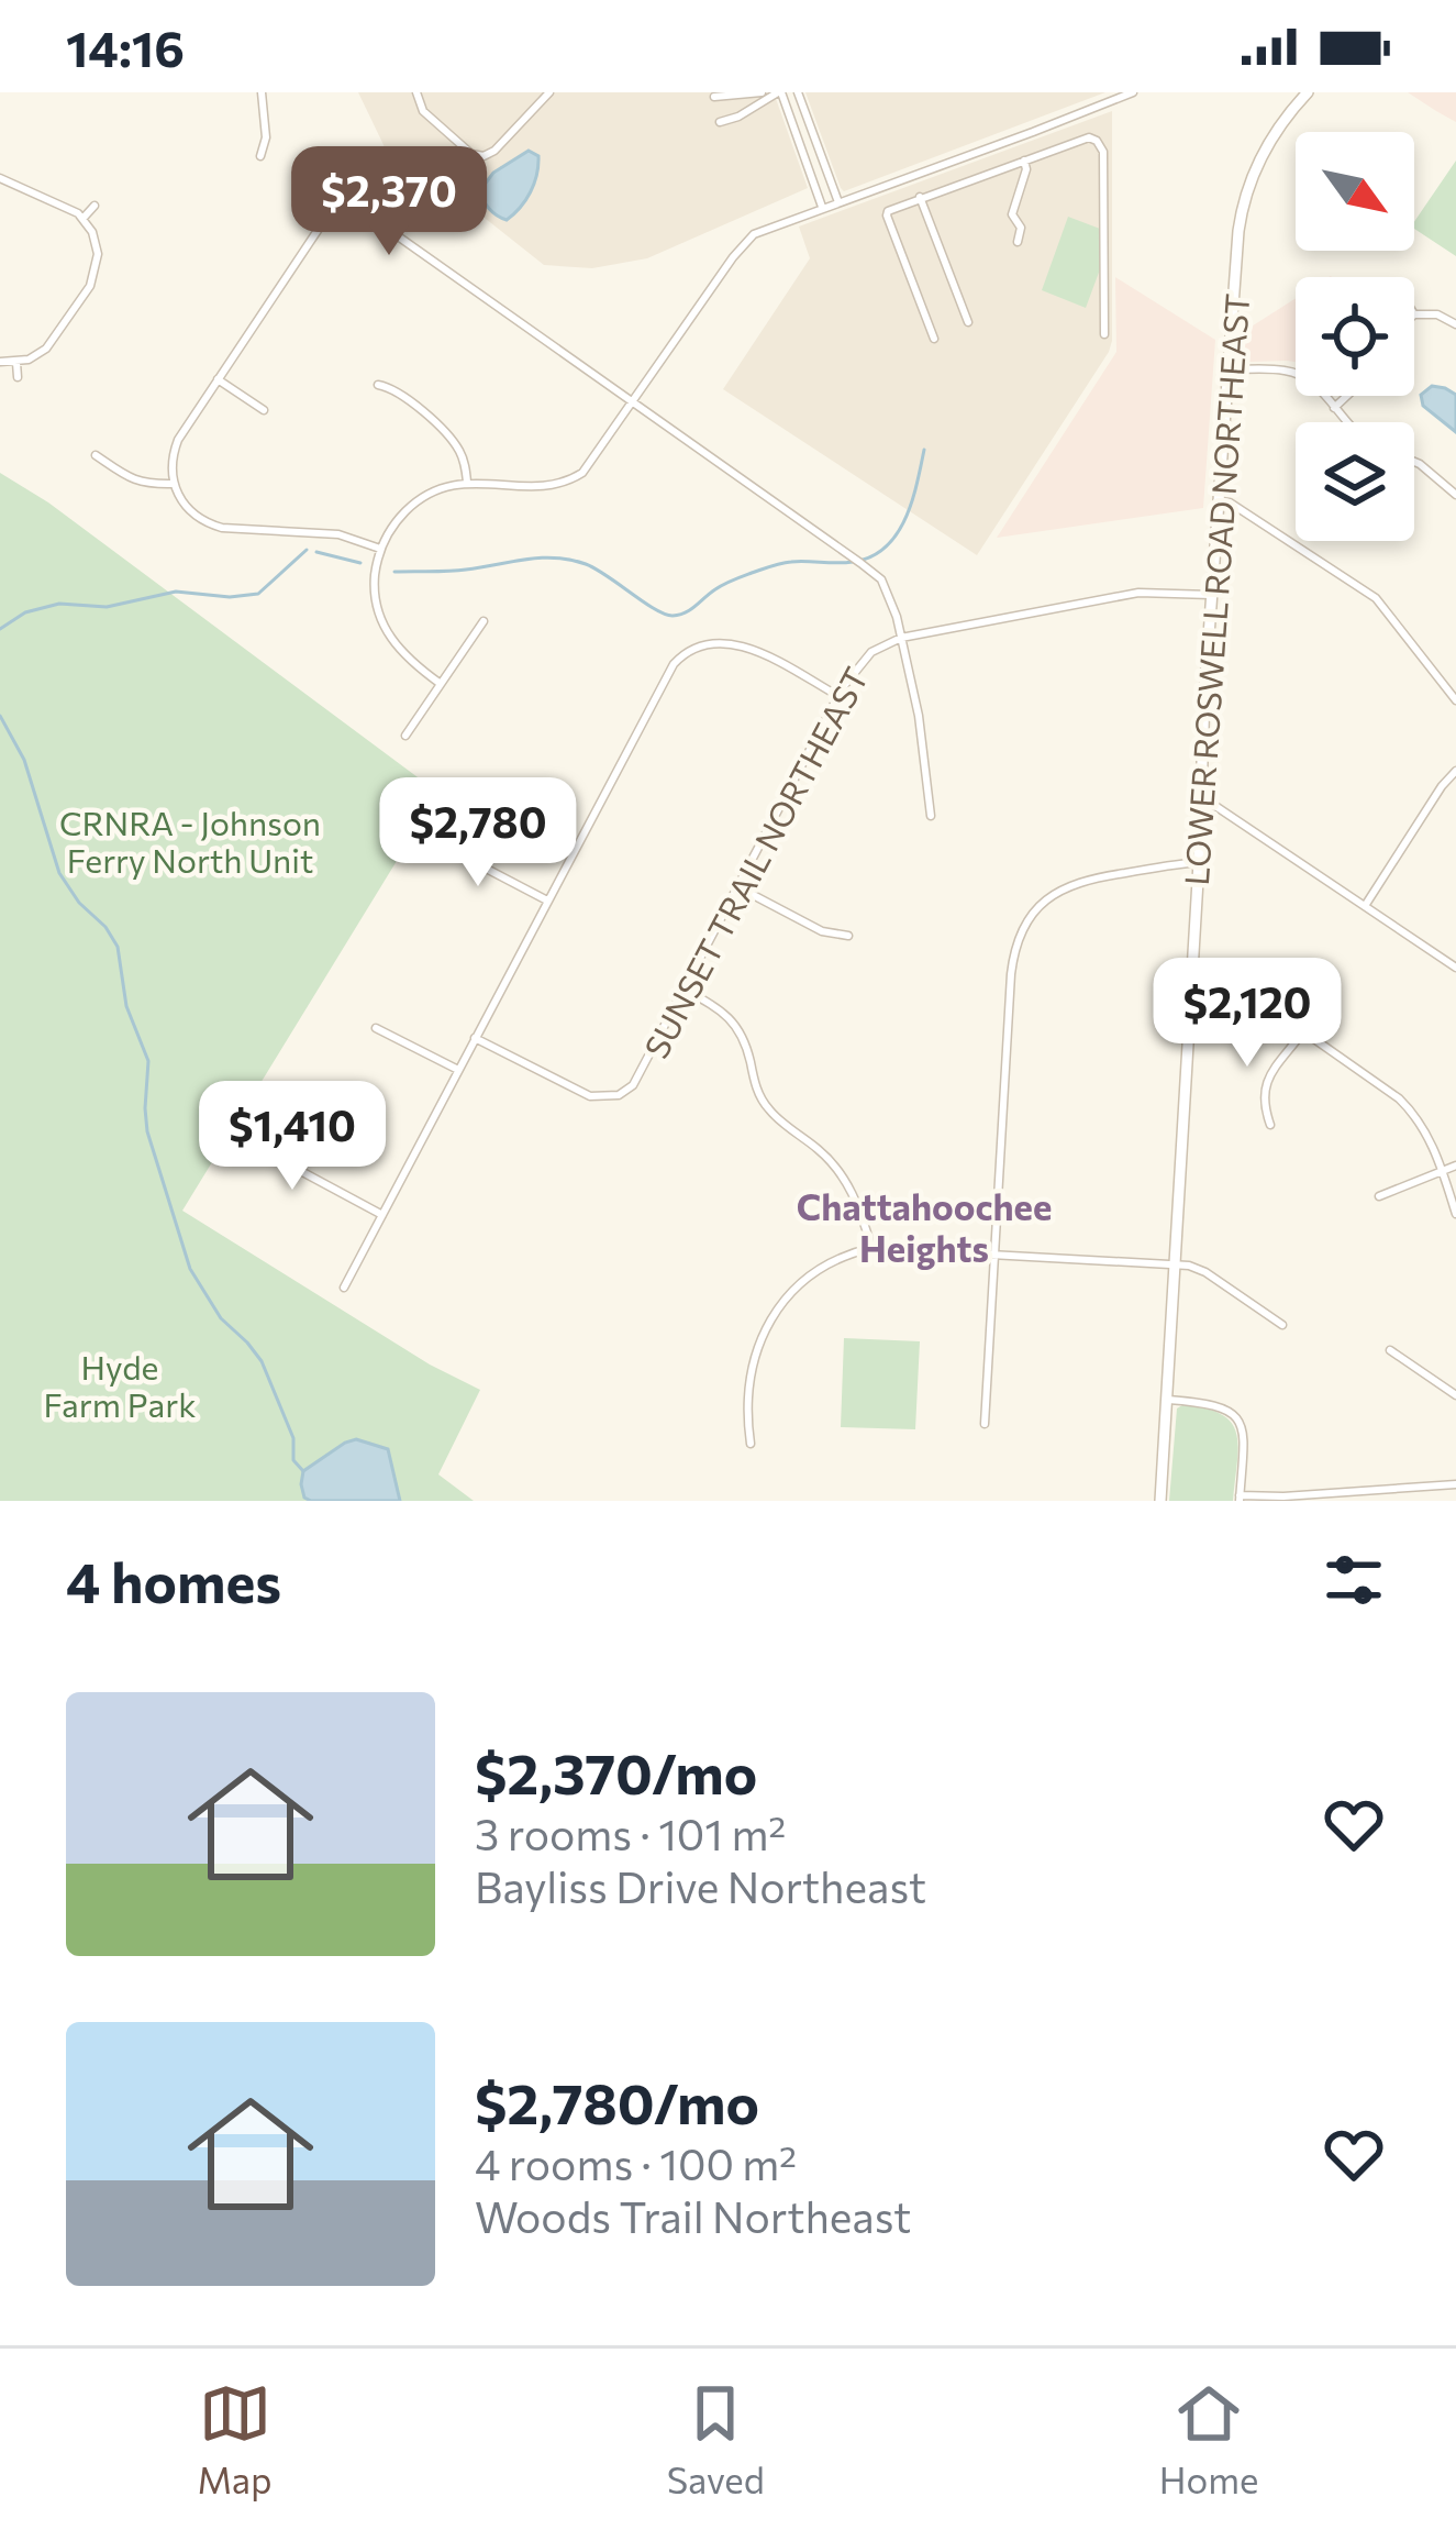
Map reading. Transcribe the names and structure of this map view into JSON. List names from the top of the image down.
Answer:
{
  "streets": {
    "street": ["LOWER ROSWELL ROAD NORTHEAST", "SUNSET TRAIL NORTHEAST"]
  },
  "crossings": [
    ["LOWER ROSWELL ROAD NORTHEAST", "SUNSET TRAIL NORTHEAST"]
  ],
  "districts": ["Chattahoochee Heights"],
  "parks": ["CRNRA - Johnson Ferry North Unit", "Hyde Farm Park"],
  "north": "bottom right",
  "page": {
    "status": "14:16",
    "price": [
      "$2,370",
      "$2,780",
      "$2,120",
      "$1,410"
    ],
    "heading": "4 homes",
    "list": [
      {
        "name": "$2,370/mo",
        "note": "3 rooms · 101 m² · Bayliss Drive Northeast"
      },
      {
        "name": "$2,780/mo",
        "note": "4 rooms · 100 m² · Woods Trail Northeast"
      }
    ],
    "tabs": ["Map", "Saved", "Home"]
  }
}
